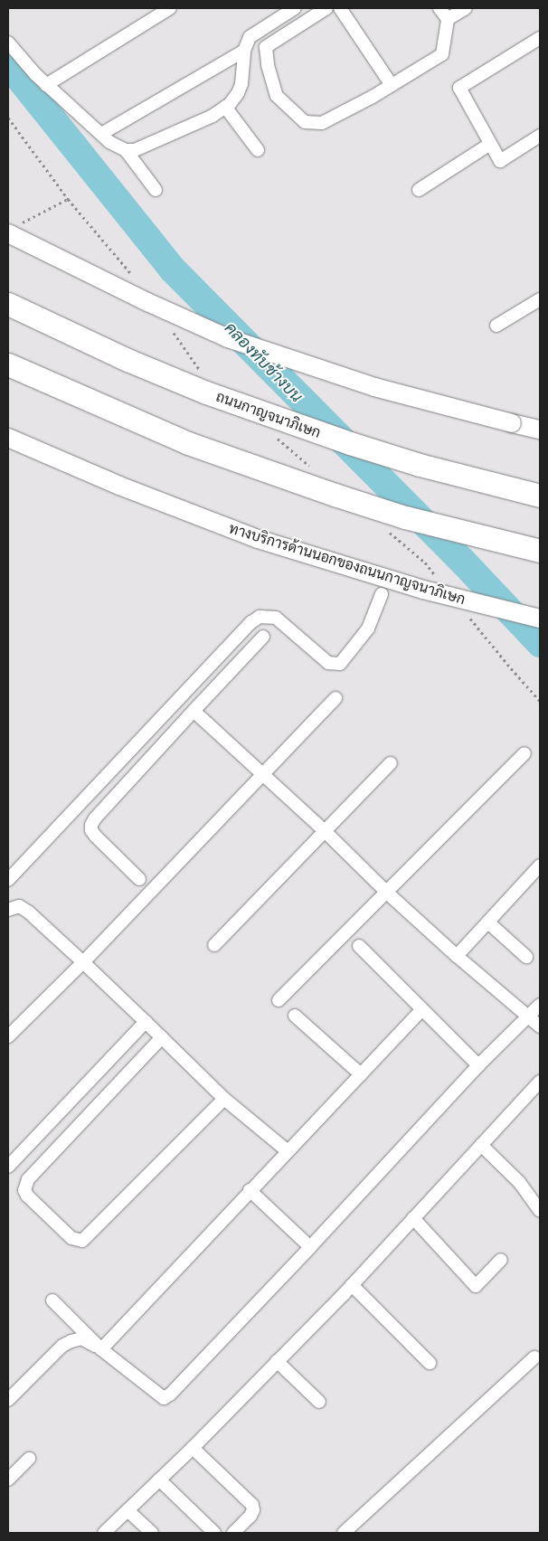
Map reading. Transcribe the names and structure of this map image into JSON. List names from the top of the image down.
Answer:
{
  "streets": {
    "highway": ["ถนนกาญจนาภิเษก"],
    "main road": ["ทางบริการด้านนอกของถนนกาญจนาภิเษก"]
  },
  "water": ["คลองทับช้างบน"]
}
